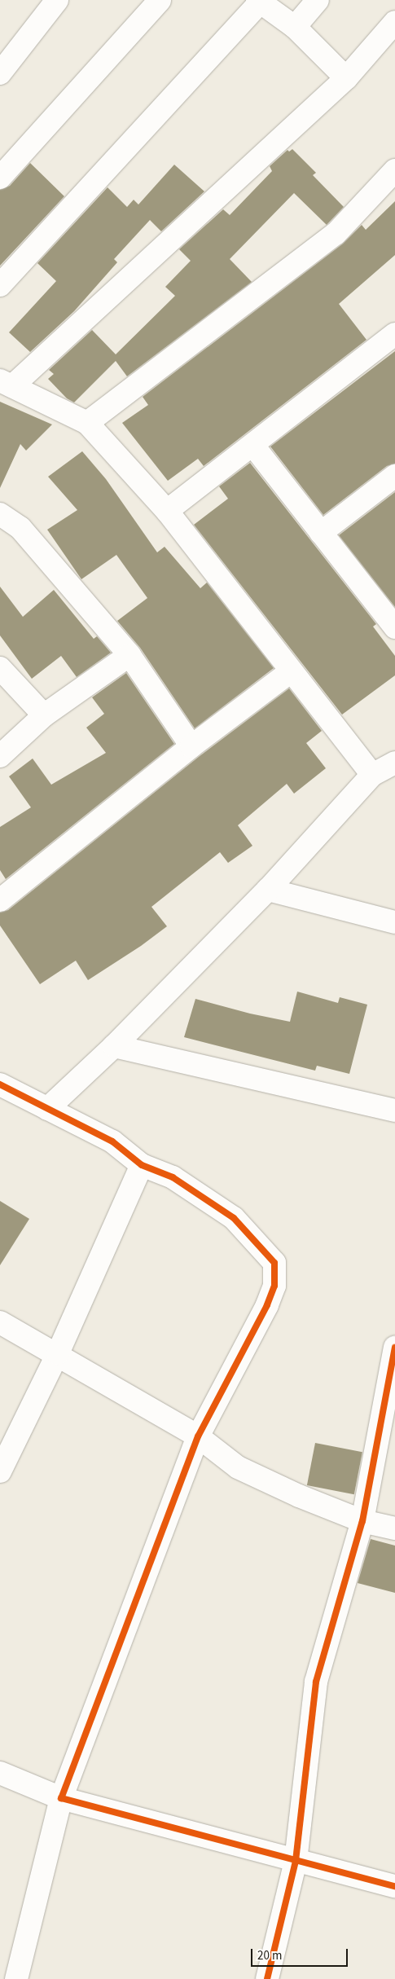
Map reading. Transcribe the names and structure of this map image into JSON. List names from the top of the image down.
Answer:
{
  "scale_bar": "20 m"
}
